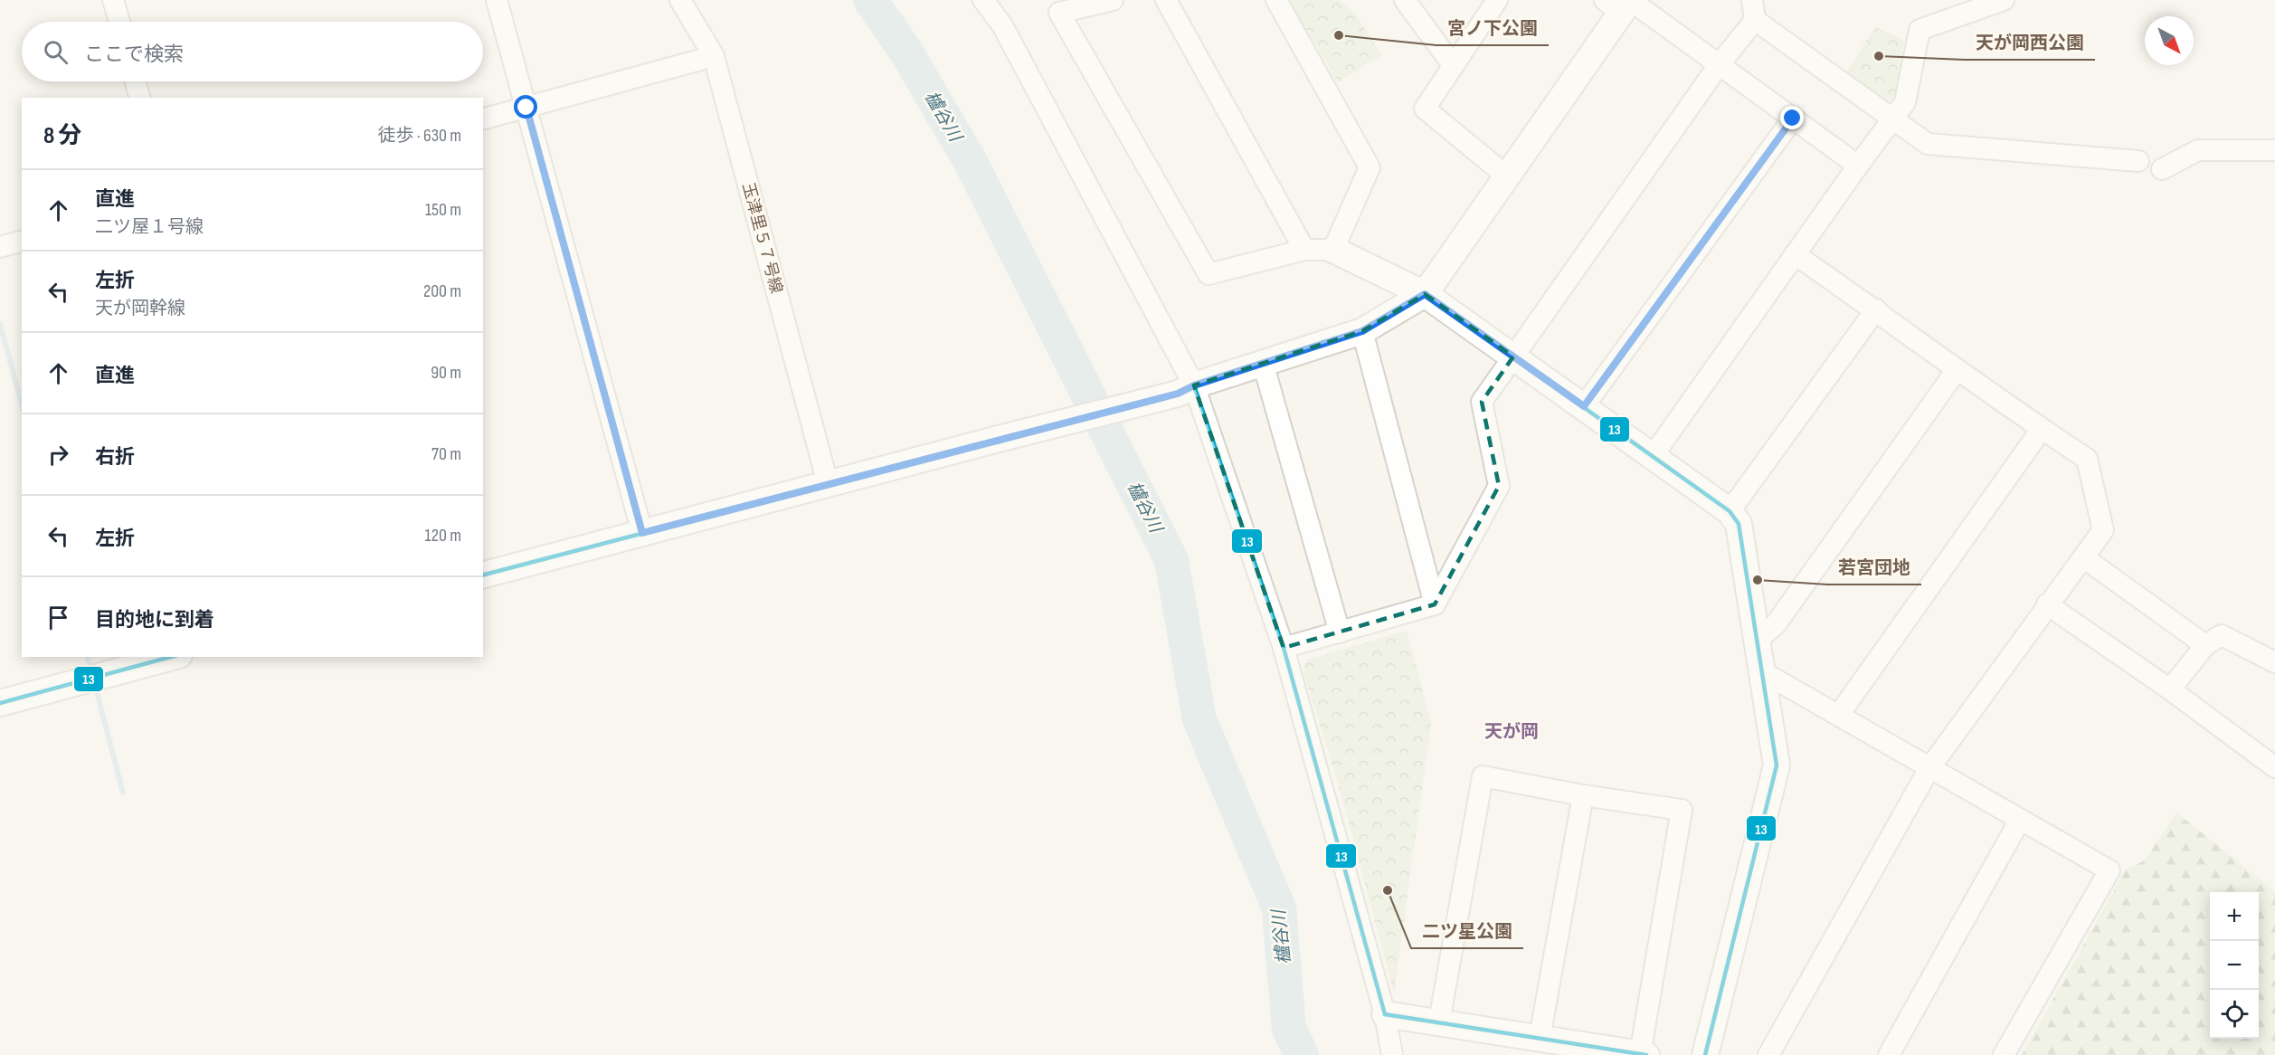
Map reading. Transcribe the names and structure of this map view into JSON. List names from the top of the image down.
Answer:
{
  "streets": {
    "street": ["玉津里５７号線"]
  },
  "districts": ["天が岡"],
  "water": ["櫨谷川"],
  "places": [
    "宮ノ下公園",
    "天が岡西公園",
    "若宮団地",
    "二ツ星公園"
  ],
  "lines": ["transit line 13"],
  "north": "bottom right",
  "page": {
    "search": "ここで検索",
    "heading": ["8 分", "徒歩 · 630 m"],
    "list": [
      ["直進", "二ツ屋１号線", "150 m"],
      ["左折", "天が岡幹線", "200 m"],
      ["直進", "90 m"],
      ["右折", "70 m"],
      ["左折", "120 m"],
      "目的地に到着"
    ],
    "map_buttons": ["+", "−"]
  }
}
